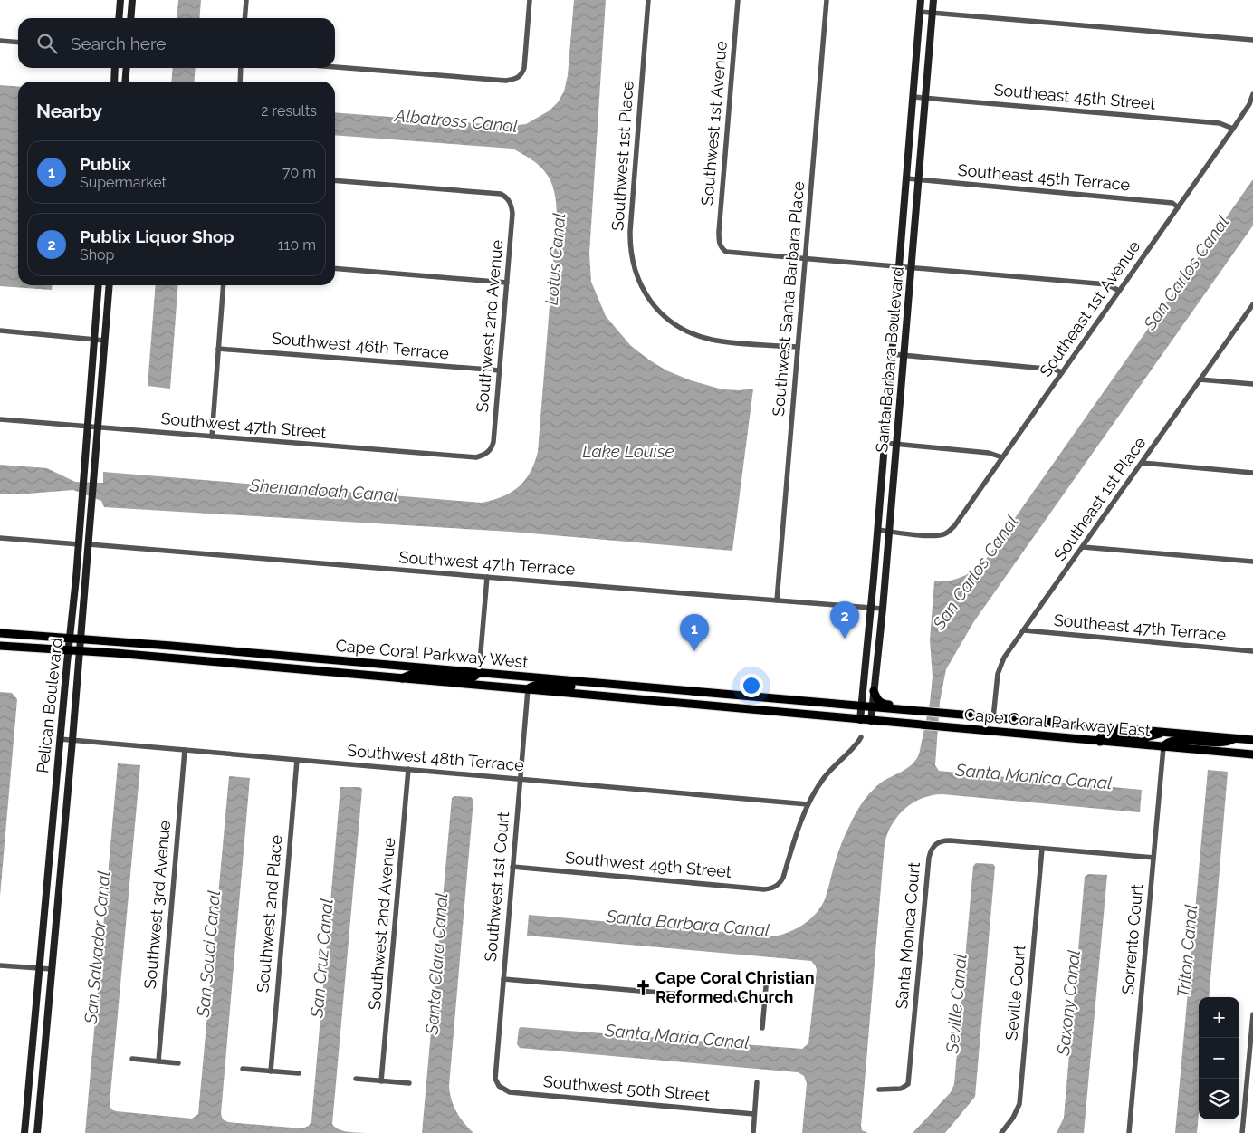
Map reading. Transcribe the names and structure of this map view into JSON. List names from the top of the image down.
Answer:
{
  "streets": {
    "main road": ["Cape Coral Parkway West", "Cape Coral Parkway East"],
    "street": [
      "Southeast 45th Street",
      "Southwest 1st Avenue",
      "Southwest 1st Place",
      "Southeast 45th Terrace",
      "Southwest Santa Barbara Place",
      "Southeast 1st Avenue",
      "Southwest 2nd Avenue",
      "Southwest 46th Terrace",
      "Santa Barbara Boulevard",
      "Southwest 47th Street",
      "Southeast 1st Place",
      "Southwest 47th Terrace",
      "Southeast 47th Terrace",
      "Pelican Boulevard",
      "Southwest 48th Terrace",
      "Southwest 49th Street",
      "Southwest 1st Court",
      "Southwest 3rd Avenue",
      "Southwest 2nd Place",
      "Santa Monica Court",
      "Sorrento Court",
      "Seville Court",
      "Southwest 50th Street"
    ]
  },
  "crossings": [
    ["Southeast 45th Street", "Southeast 1st Avenue"],
    ["Southeast 45th Street", "Santa Barbara Boulevard"],
    ["Southwest 1st Avenue", "Southwest Santa Barbara Place"],
    ["Southwest 1st Place", "Southwest Santa Barbara Place"],
    ["Southeast 45th Terrace", "Southeast 1st Avenue"],
    ["Southeast 45th Terrace", "Santa Barbara Boulevard"],
    ["Southwest Santa Barbara Place", "Southwest 47th Terrace"],
    ["Southeast 1st Avenue", "Santa Barbara Boulevard"],
    ["Southwest 2nd Avenue", "Southwest 46th Terrace"],
    ["Southwest 2nd Avenue", "Southwest 47th Street"],
    ["Southwest 2nd Avenue", "Southwest 48th Terrace"],
    ["Santa Barbara Boulevard", "Southwest 47th Terrace"],
    ["Santa Barbara Boulevard", "Cape Coral Parkway West"],
    ["Santa Barbara Boulevard", "Cape Coral Parkway East"],
    ["Southwest 47th Street", "Pelican Boulevard"],
    ["Southeast 1st Place", "Southeast 47th Terrace"],
    ["Southeast 1st Place", "Cape Coral Parkway East"],
    ["Southwest 47th Terrace", "Pelican Boulevard"],
    ["Cape Coral Parkway West", "Pelican Boulevard"],
    ["Cape Coral Parkway West", "Cape Coral Parkway East"],
    ["Cape Coral Parkway West", "Southwest 1st Court"],
    ["Pelican Boulevard", "Southwest 48th Terrace"],
    ["Cape Coral Parkway East", "Sorrento Court"],
    ["Southwest 48th Terrace", "Southwest 49th Street"],
    ["Southwest 48th Terrace", "Southwest 1st Court"],
    ["Southwest 48th Terrace", "Southwest 3rd Avenue"],
    ["Southwest 48th Terrace", "Southwest 2nd Place"],
    ["Southwest 49th Street", "Southwest 1st Court"],
    ["Southwest 1st Court", "Southwest 50th Street"],
    ["Santa Monica Court", "Sorrento Court"],
    ["Santa Monica Court", "Seville Court"]
  ],
  "water": [
    "Albatross Canal",
    "Lotus Canal",
    "San Carlos Canal",
    "Lake Louise",
    "Shenandoah Canal",
    "Santa Monica Canal",
    "Santa Barbara Canal",
    "San Salvador Canal",
    "Triton Canal",
    "San Souci Canal",
    "San Cruz Canal",
    "Santa Clara Canal",
    "Saxony Canal",
    "Seville Canal",
    "Santa Maria Canal"
  ],
  "places": {
    "church": ["Cape Coral Christian Reformed Church"]
  },
  "page": {
    "search": "Search here",
    "heading": ["Nearby", "2 results"],
    "list": [
      {
        "mark": "1",
        "name": "Publix",
        "note": "Supermarket",
        "value": "70 m"
      },
      {
        "mark": "2",
        "name": "Publix Liquor Shop",
        "note": "Shop",
        "value": "110 m"
      }
    ],
    "pins": ["2", "1"],
    "map_buttons": ["+", "−"]
  }
}
